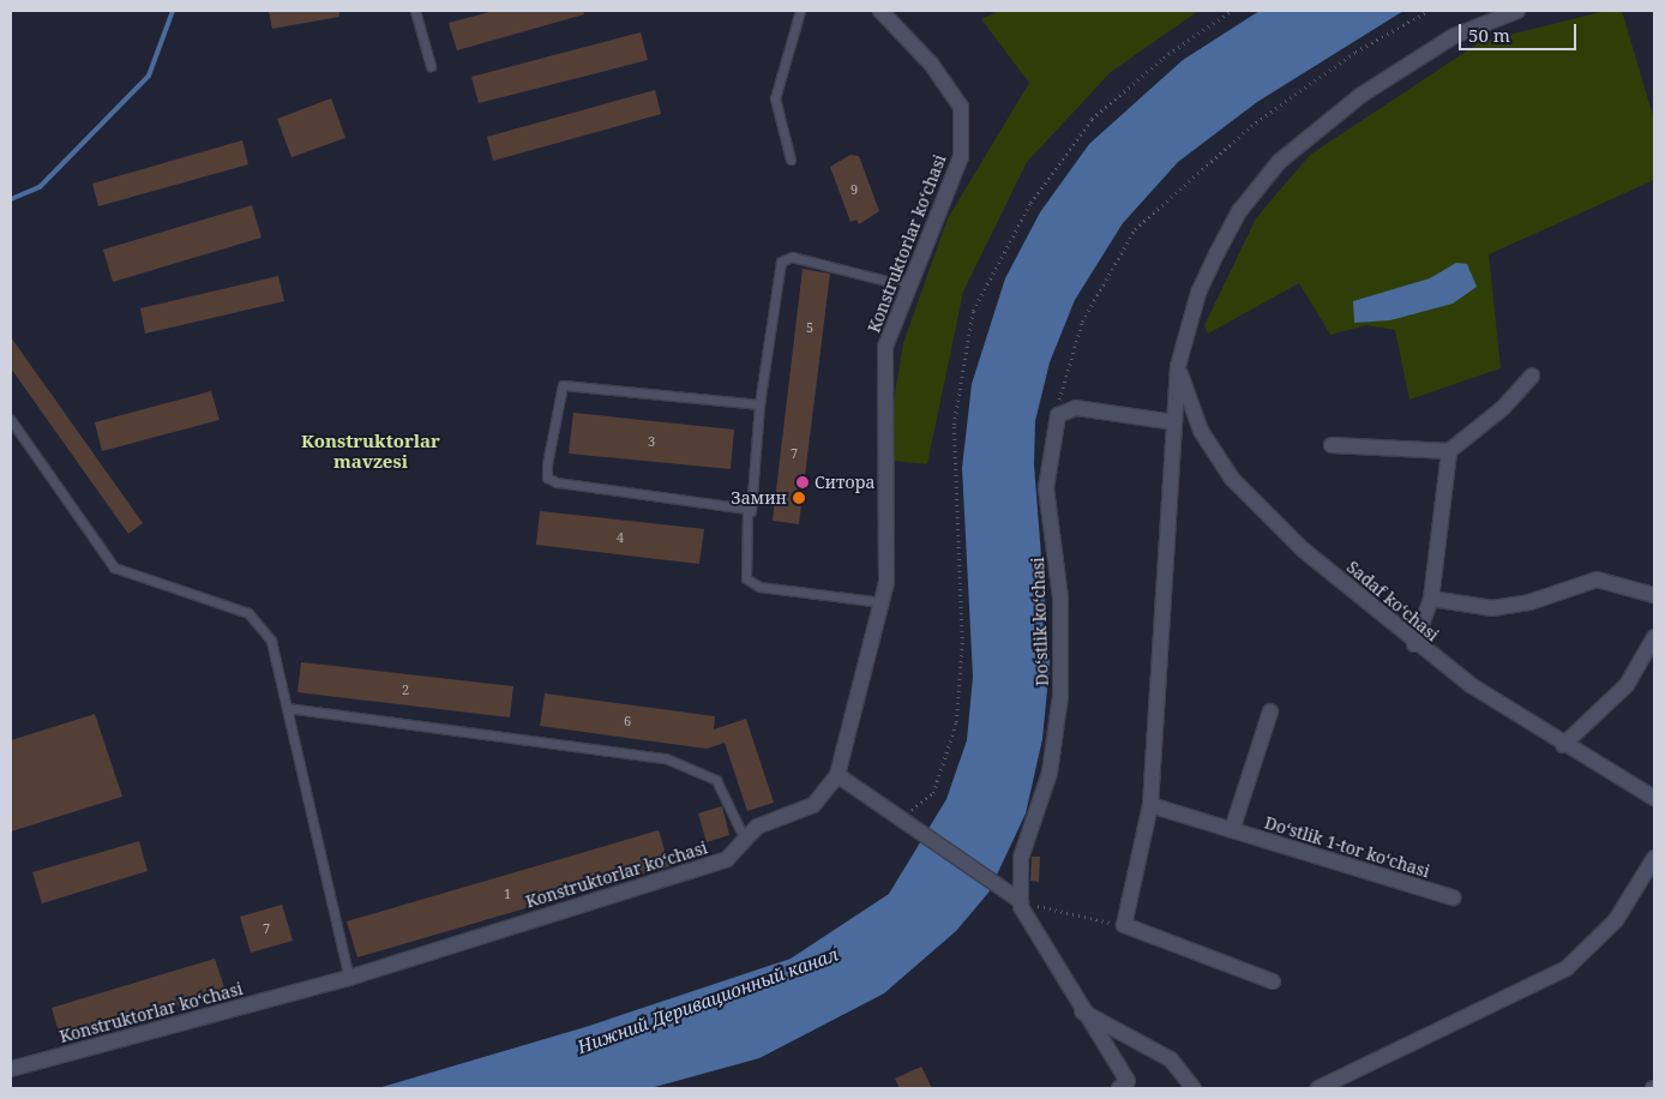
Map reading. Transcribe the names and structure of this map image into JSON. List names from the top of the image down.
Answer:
{
  "streets": {
    "street": [
      "Konstruktorlar ko‘chasi",
      "Sadaf ko‘chasi",
      "Do‘stlik ko‘chasi",
      "Do‘stlik 1-tor ko‘chasi"
    ]
  },
  "districts": ["Konstruktorlar mavzesi"],
  "water": ["Нижний Деривационный канал"],
  "places": ["Ситора", "Замин"],
  "house_numbers": [
    "9",
    "5",
    "3",
    "7",
    "4",
    "2",
    "6",
    "1",
    "7"
  ],
  "scale_bar": "50 m"
}
